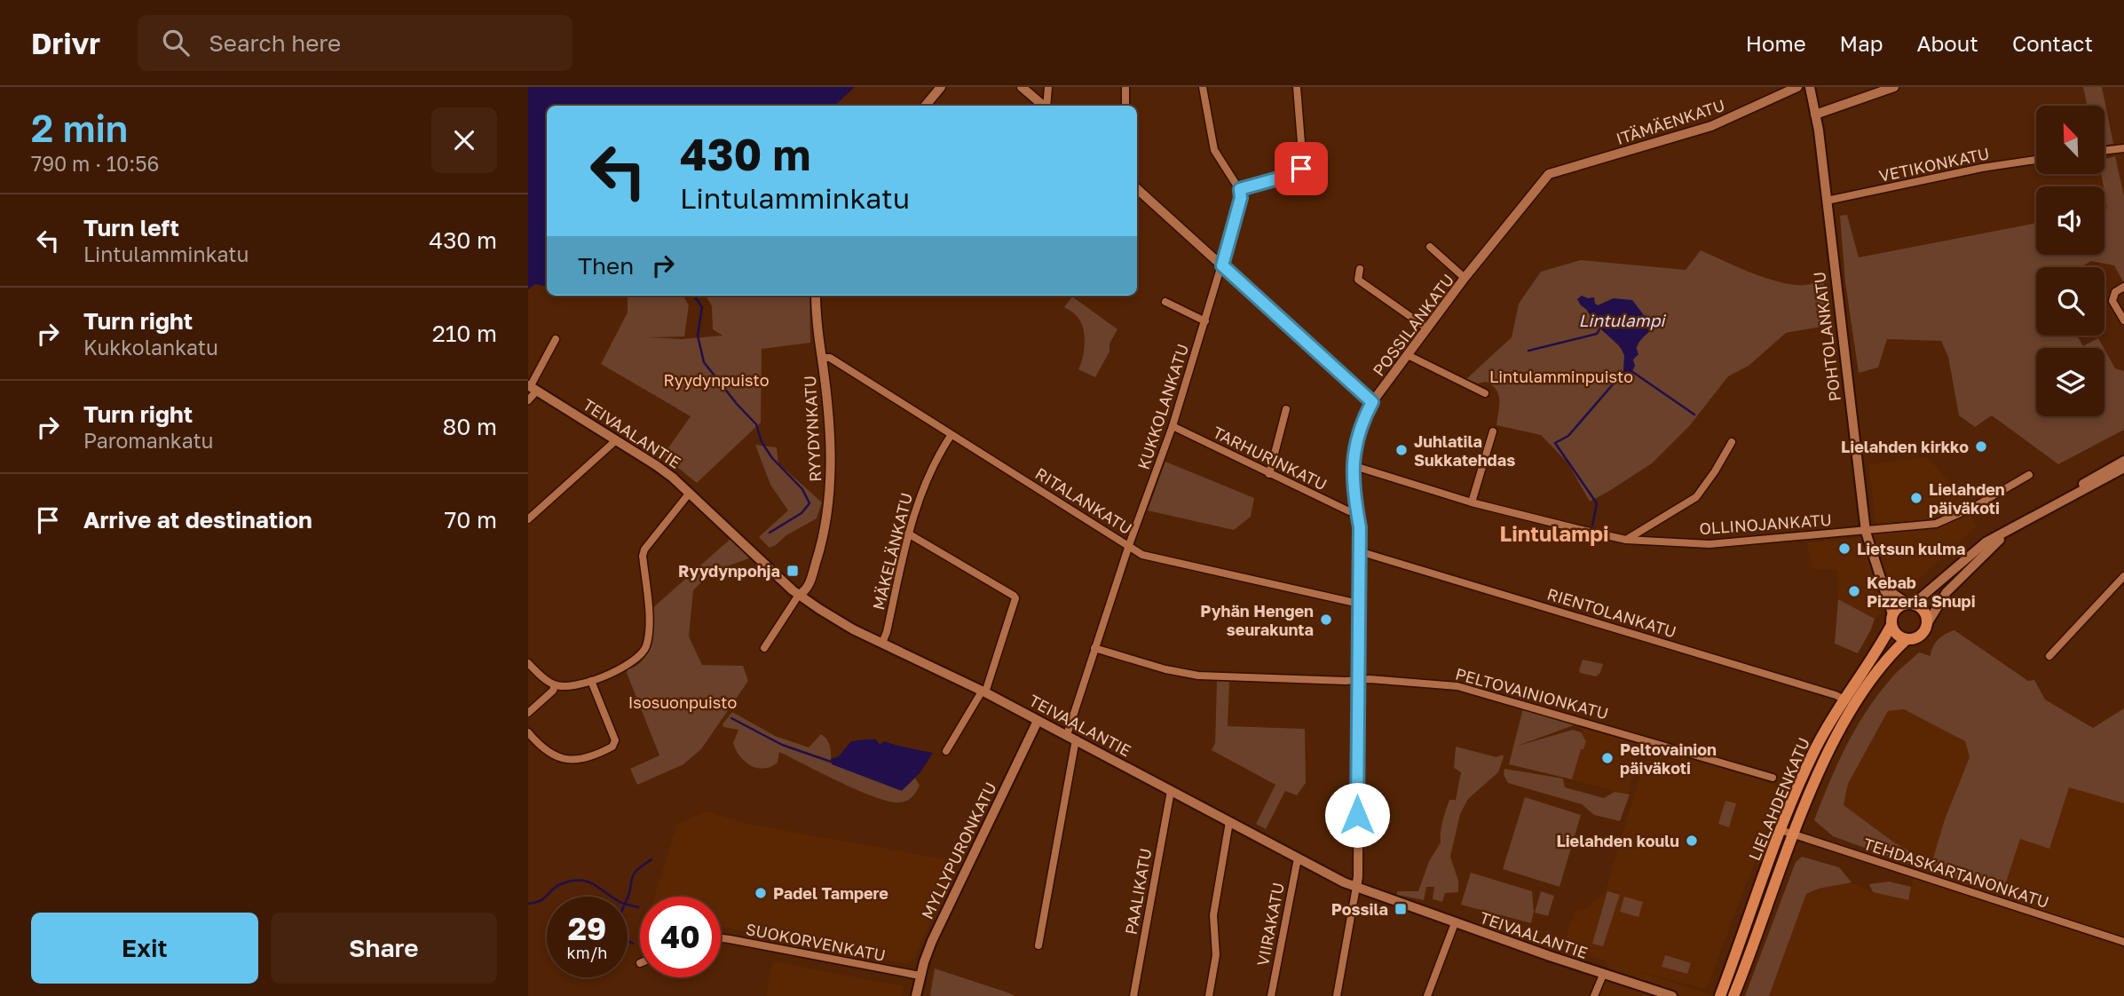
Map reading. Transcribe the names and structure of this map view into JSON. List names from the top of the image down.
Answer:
{
  "streets": {
    "main road": [
      "POHTOLANKATU",
      "TEIVAALANTIE",
      "LIELAHDENKATU",
      "MYLLYPURONKATU"
    ],
    "street": [
      "ITÄMÄENKATU",
      "VETIKONKATU",
      "POSSILANKATU",
      "KUKKOLANKATU",
      "RYYDYNKATU",
      "TARHURINKATU",
      "RITALANKATU",
      "OLLINOJANKATU",
      "MÄKELÄNKATU",
      "RIENTOLANKATU",
      "PELTOVAINIONKATU",
      "TEHDASKARTANONKATU",
      "PAALIKATU",
      "VIIRAKATU",
      "SUOKORVENKATU"
    ]
  },
  "crossings": [
    ["ITÄMÄENKATU", "POSSILANKATU"],
    ["VETIKONKATU", "POHTOLANKATU"],
    ["POSSILANKATU", "TEIVAALANTIE"],
    ["POSSILANKATU", "TARHURINKATU"],
    ["POSSILANKATU", "RITALANKATU"],
    ["POSSILANKATU", "OLLINOJANKATU"],
    ["POSSILANKATU", "RIENTOLANKATU"],
    ["POSSILANKATU", "PELTOVAINIONKATU"],
    ["POHTOLANKATU", "OLLINOJANKATU"],
    ["POHTOLANKATU", "LIELAHDENKATU"],
    ["KUKKOLANKATU", "TEIVAALANTIE"],
    ["KUKKOLANKATU", "TARHURINKATU"],
    ["KUKKOLANKATU", "RITALANKATU"],
    ["KUKKOLANKATU", "PELTOVAINIONKATU"],
    ["RYYDYNKATU", "TEIVAALANTIE"],
    ["RYYDYNKATU", "RITALANKATU"],
    ["TEIVAALANTIE", "MÄKELÄNKATU"],
    ["TEIVAALANTIE", "MYLLYPURONKATU"],
    ["TEIVAALANTIE", "PAALIKATU"],
    ["TEIVAALANTIE", "VIIRAKATU"],
    ["RITALANKATU", "MÄKELÄNKATU"],
    ["RIENTOLANKATU", "LIELAHDENKATU"],
    ["LIELAHDENKATU", "TEHDASKARTANONKATU"],
    ["MYLLYPURONKATU", "SUOKORVENKATU"]
  ],
  "districts": ["Lintulampi"],
  "water": ["Lintulampi"],
  "parks": ["Lintulamminpuisto", "Ryydynpuisto", "Isosuonpuisto"],
  "places": {
    "other": [
      "Lielahden kirkko",
      "Juhlatila Sukkatehdas",
      "Lielahden päiväkoti",
      "Lietsun kulma",
      "Kebab Pizzeria Snupi",
      "Pyhän Hengen seurakunta",
      "Peltovainion päiväkoti",
      "Lielahden koulu",
      "Padel Tampere"
    ],
    "transit": ["Ryydynpohja", "Possila"]
  },
  "north": "top left",
  "page": {
    "header": "Drivr",
    "search": "Search here",
    "nav": [
      "Home",
      "Map",
      "About",
      "Contact"
    ],
    "heading": ["2 min", "790 m · 10:56"],
    "turn": ["430 m", "Lintulamminkatu"],
    "list": [
      {
        "name": "Turn left",
        "note": "Lintulamminkatu",
        "value": "430 m"
      },
      {
        "name": "Turn right",
        "note": "Kukkolankatu",
        "value": "210 m"
      },
      {
        "name": "Turn right",
        "note": "Paromankatu",
        "value": "80 m"
      },
      {
        "name": "Arrive at destination",
        "value": "70 m"
      }
    ],
    "then": "Then",
    "speed": "29 km/h",
    "limit": "40",
    "buttons": ["Exit", "Share"]
  }
}
